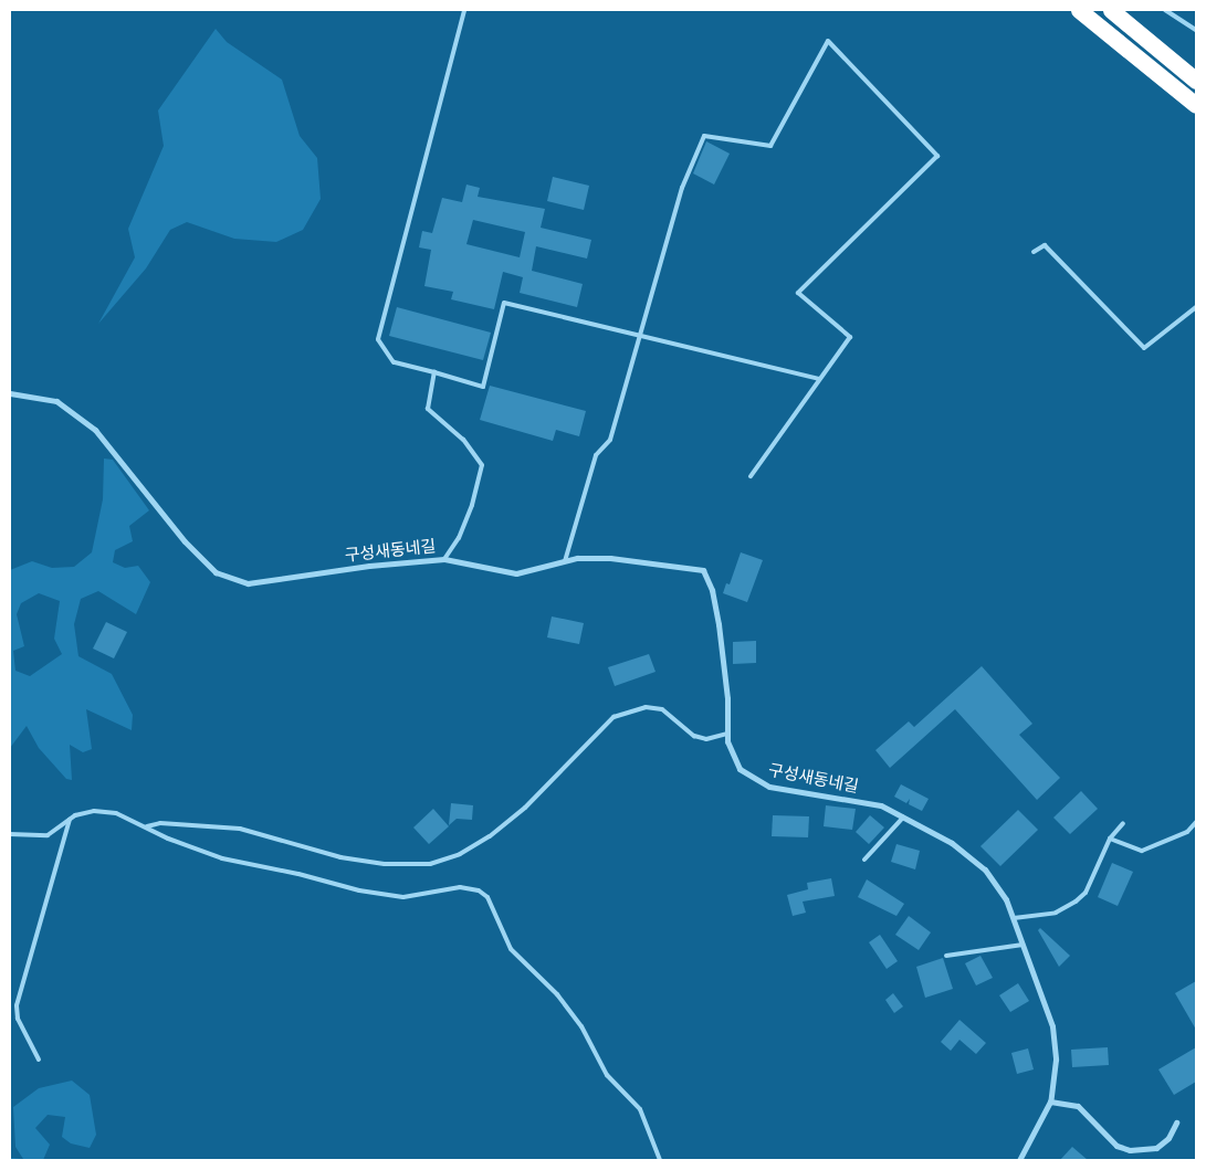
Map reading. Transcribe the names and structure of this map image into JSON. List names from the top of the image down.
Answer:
{
  "streets": {
    "street": ["구성새동네길"]
  }
}
